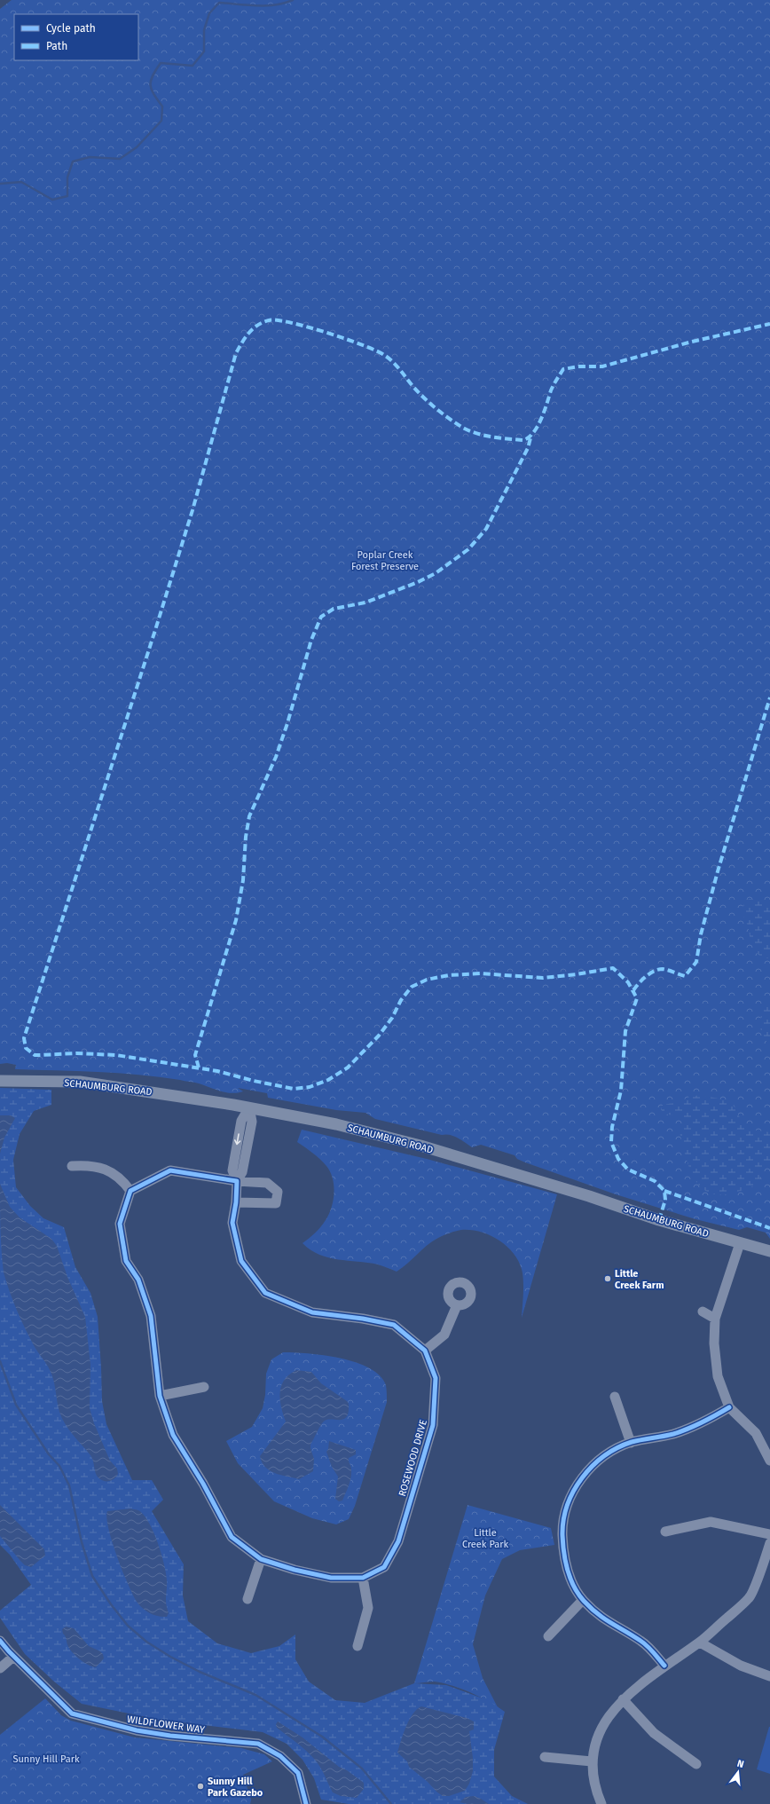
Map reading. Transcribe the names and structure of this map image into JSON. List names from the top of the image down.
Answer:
{
  "streets": {
    "main road": ["SCHAUMBURG ROAD"],
    "street": ["ROSEWOOD DRIVE", "WILDFLOWER WAY"]
  },
  "crossings": [
    ["SCHAUMBURG ROAD", "ROSEWOOD DRIVE"]
  ],
  "parks": ["Poplar Creek Forest Preserve", "Little Creek Park", "Sunny Hill Park"],
  "places": ["Little Creek Farm", "Sunny Hill Park Gazebo"],
  "legend": ["Cycle path", "Path"],
  "north": "top"
}
